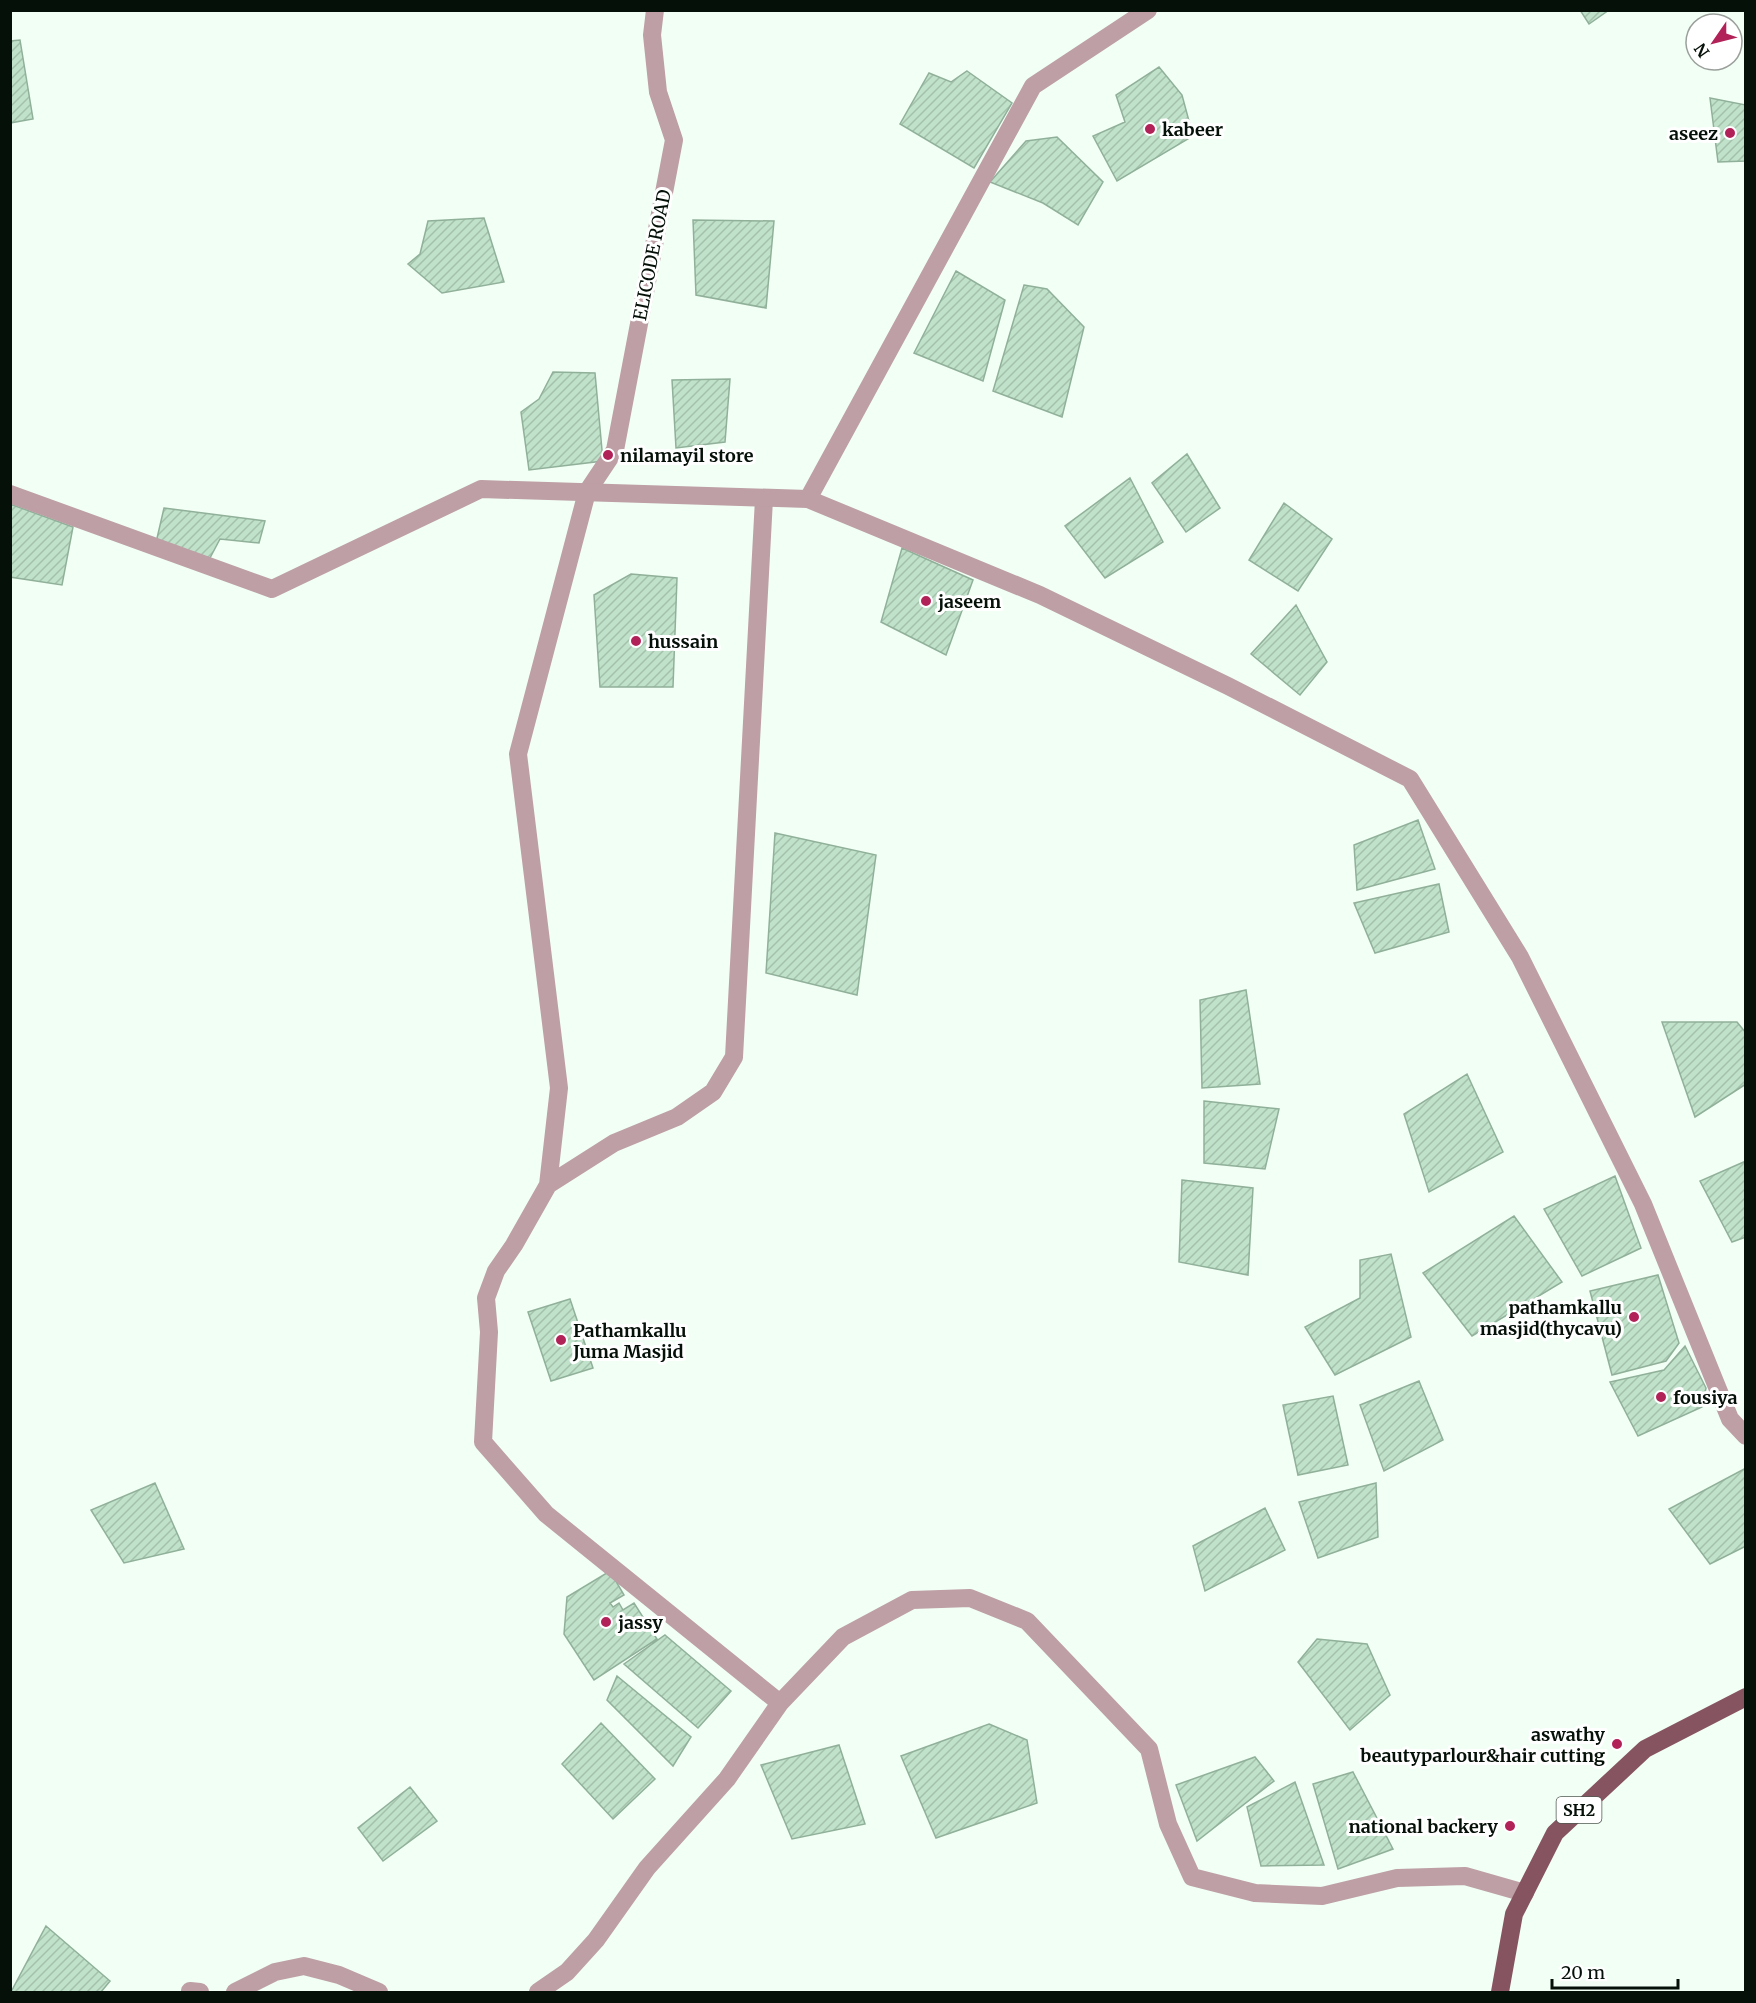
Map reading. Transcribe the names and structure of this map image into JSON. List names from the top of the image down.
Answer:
{
  "streets": {
    "main road": ["SH2"],
    "street": ["ELICODE ROAD"]
  },
  "places": [
    "kabeer",
    "aseez",
    "nilamayil store",
    "jaseem",
    "hussain",
    "pathamkallu masjid(thycavu)",
    "Pathamkallu Juma Masjid",
    "fousiya",
    "jassy",
    "aswathy beautyparlour&hair cutting",
    "national backery"
  ],
  "scale_bar": "20 m",
  "north": "bottom left"
}
